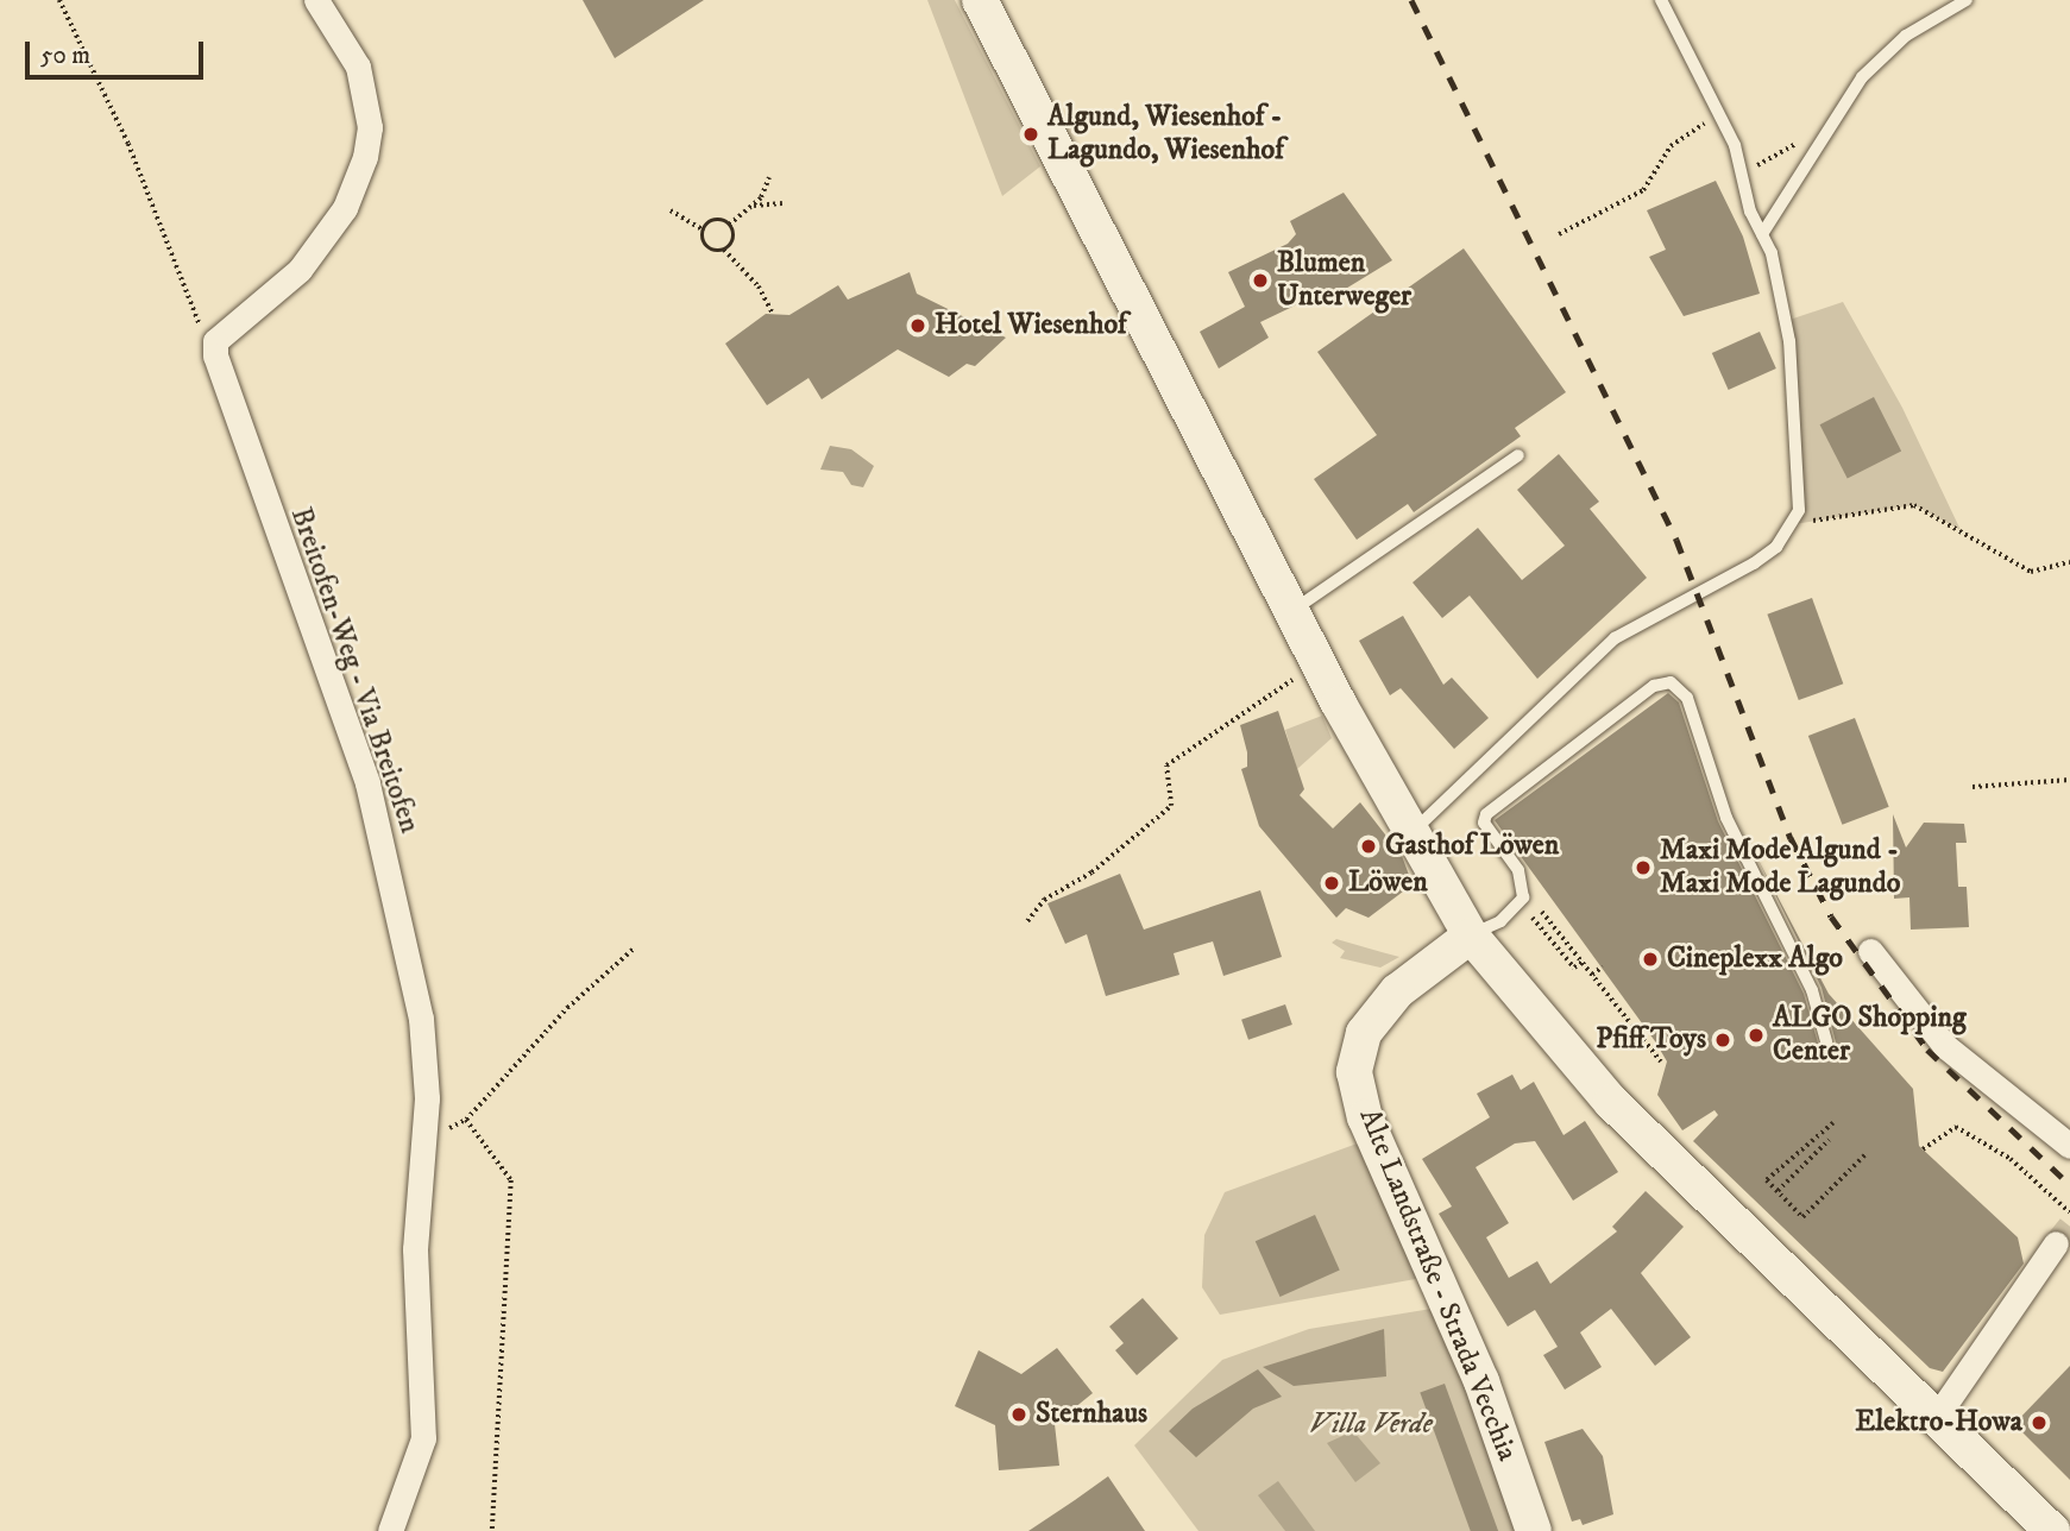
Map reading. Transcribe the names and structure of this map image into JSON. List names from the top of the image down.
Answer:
{
  "streets": {
    "main road": ["Alte Landstraße - Strada Vecchia"],
    "street": ["Breitofen-Weg - Via Breitofen"]
  },
  "parks": ["Villa Verde"],
  "places": [
    "Algund, Wiesenhof - Lagundo, Wiesenhof",
    "Blumen Unterweger",
    "Hotel Wiesenhof",
    "Gasthof Löwen",
    "Maxi Mode Algund - Maxi Mode Lagundo",
    "Löwen",
    "Cineplexx Algo",
    "ALGO Shopping Center",
    "Pfiff Toys",
    "Sternhaus",
    "Elektro-Howa"
  ],
  "scale_bar": "50 m"
}
